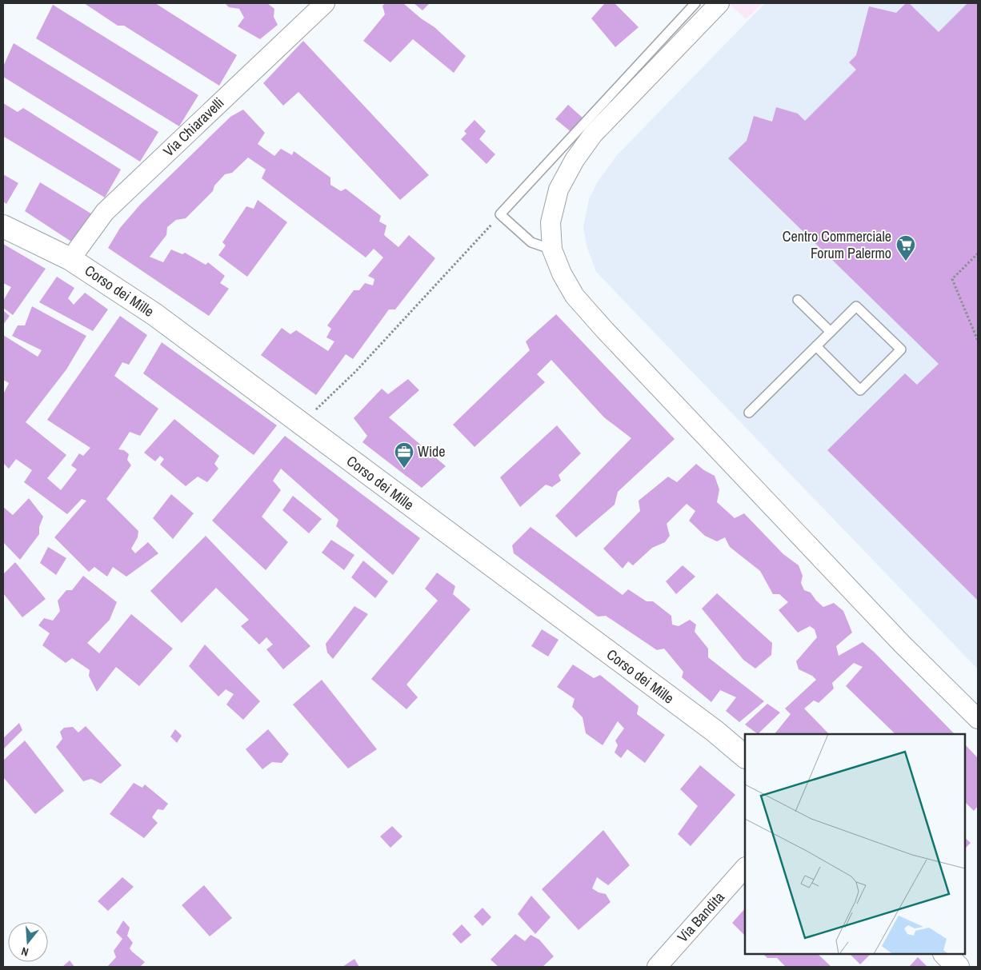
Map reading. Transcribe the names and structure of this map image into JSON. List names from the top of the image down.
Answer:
{
  "streets": {
    "street": ["Via Chiaravelli", "Corso dei Mille", "Via Bandita"]
  },
  "crossings": [
    ["Via Chiaravelli", "Corso dei Mille"]
  ],
  "places": {
    "supermarket": ["Centro Commerciale Forum Palermo"],
    "office": ["Wide"]
  },
  "north": "bottom"
}
